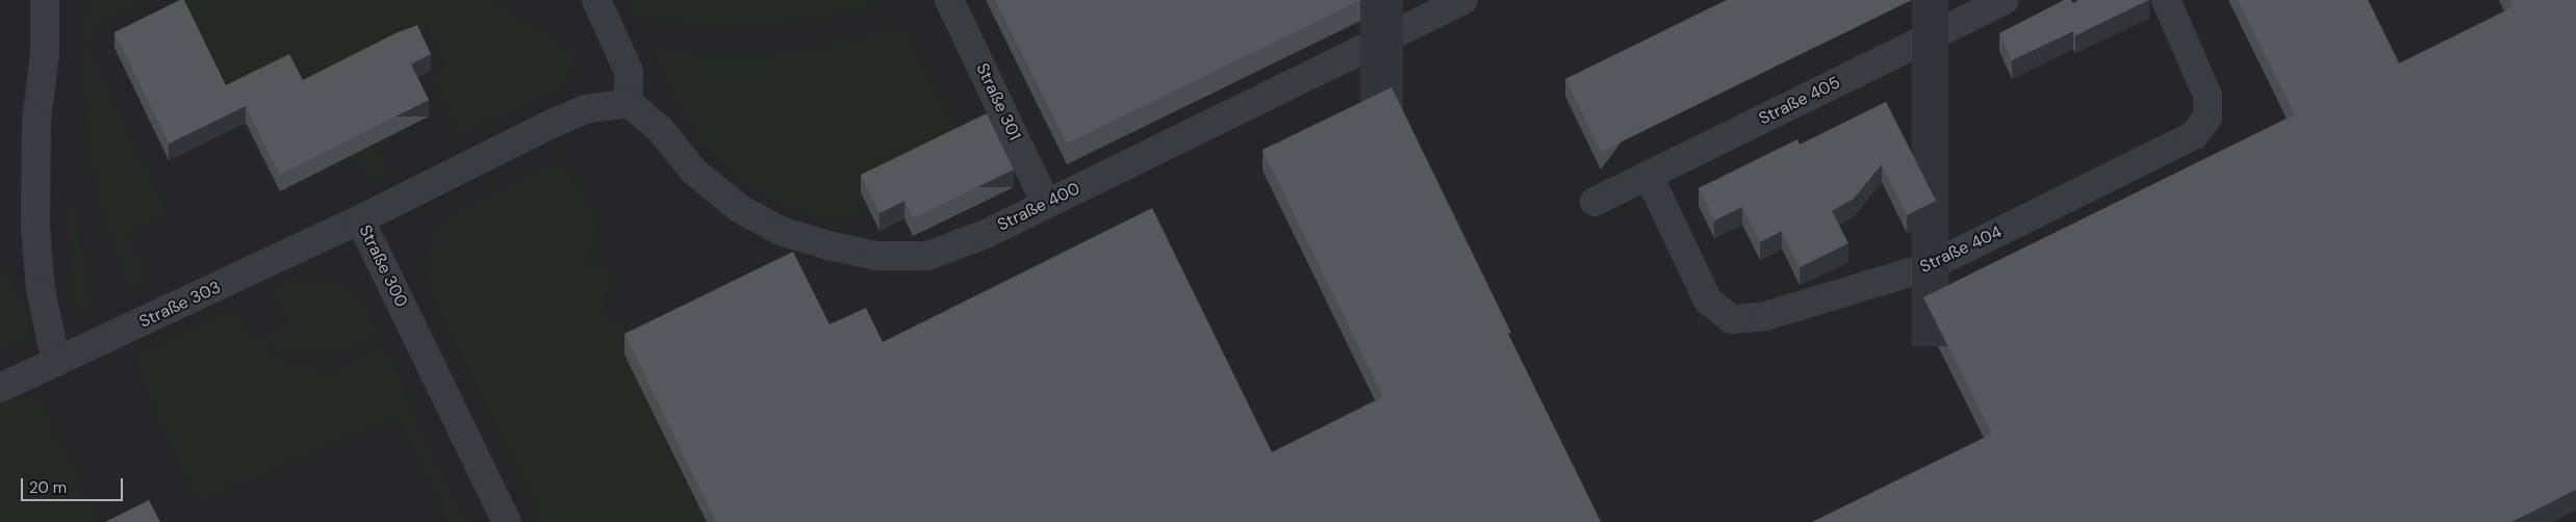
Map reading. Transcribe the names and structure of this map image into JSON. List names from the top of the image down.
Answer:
{
  "streets": {
    "street": [
      "Straße 405",
      "Straße 301",
      "Straße 400",
      "Straße 404",
      "Straße 300",
      "Straße 303"
    ]
  },
  "crossings": [
    ["Straße 405", "Straße 404"],
    ["Straße 301", "Straße 400"],
    ["Straße 400", "Straße 300"],
    ["Straße 300", "Straße 303"]
  ],
  "scale_bar": "20 m"
}
